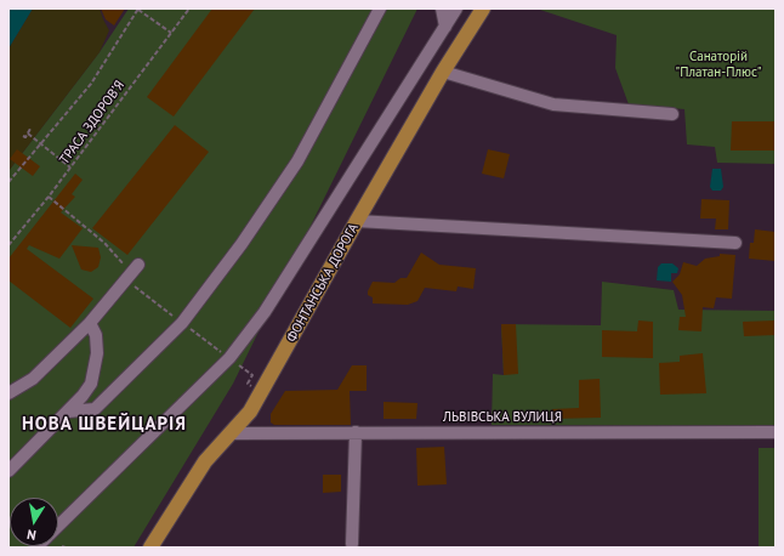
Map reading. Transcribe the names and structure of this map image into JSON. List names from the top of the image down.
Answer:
{
  "streets": {
    "main road": ["ФОНТАНСЬКА ДОРОГА"],
    "street": ["ЛЬВІВСЬКА ВУЛИЦЯ"],
    "path": ["ТРАСА ЗДОРОВ’Я"]
  },
  "crossings": [
    ["ФОНТАНСЬКА ДОРОГА", "ЛЬВІВСЬКА ВУЛИЦЯ"]
  ],
  "districts": ["НОВА ШВЕЙЦАРІЯ"],
  "parks": ["Санаторій \"Платан-Плюс\""],
  "north": "bottom"
}
